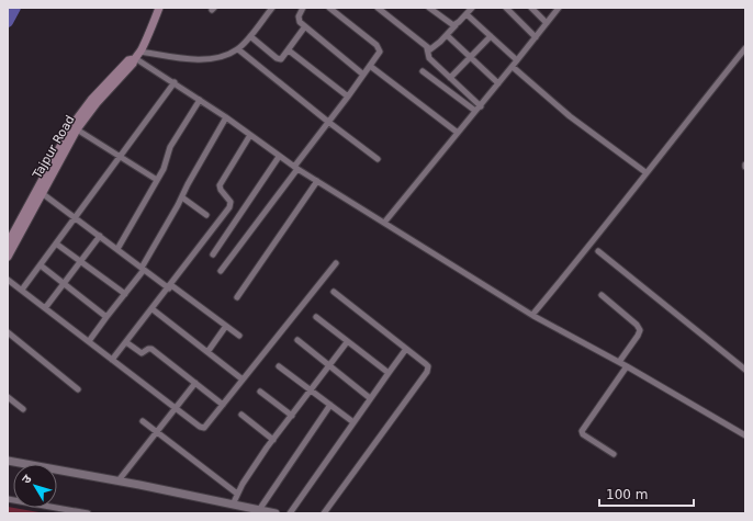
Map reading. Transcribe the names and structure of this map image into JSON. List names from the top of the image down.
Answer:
{
  "streets": {
    "main road": ["Tajpur Road"]
  },
  "scale_bar": "100 m",
  "north": "top left"
}
